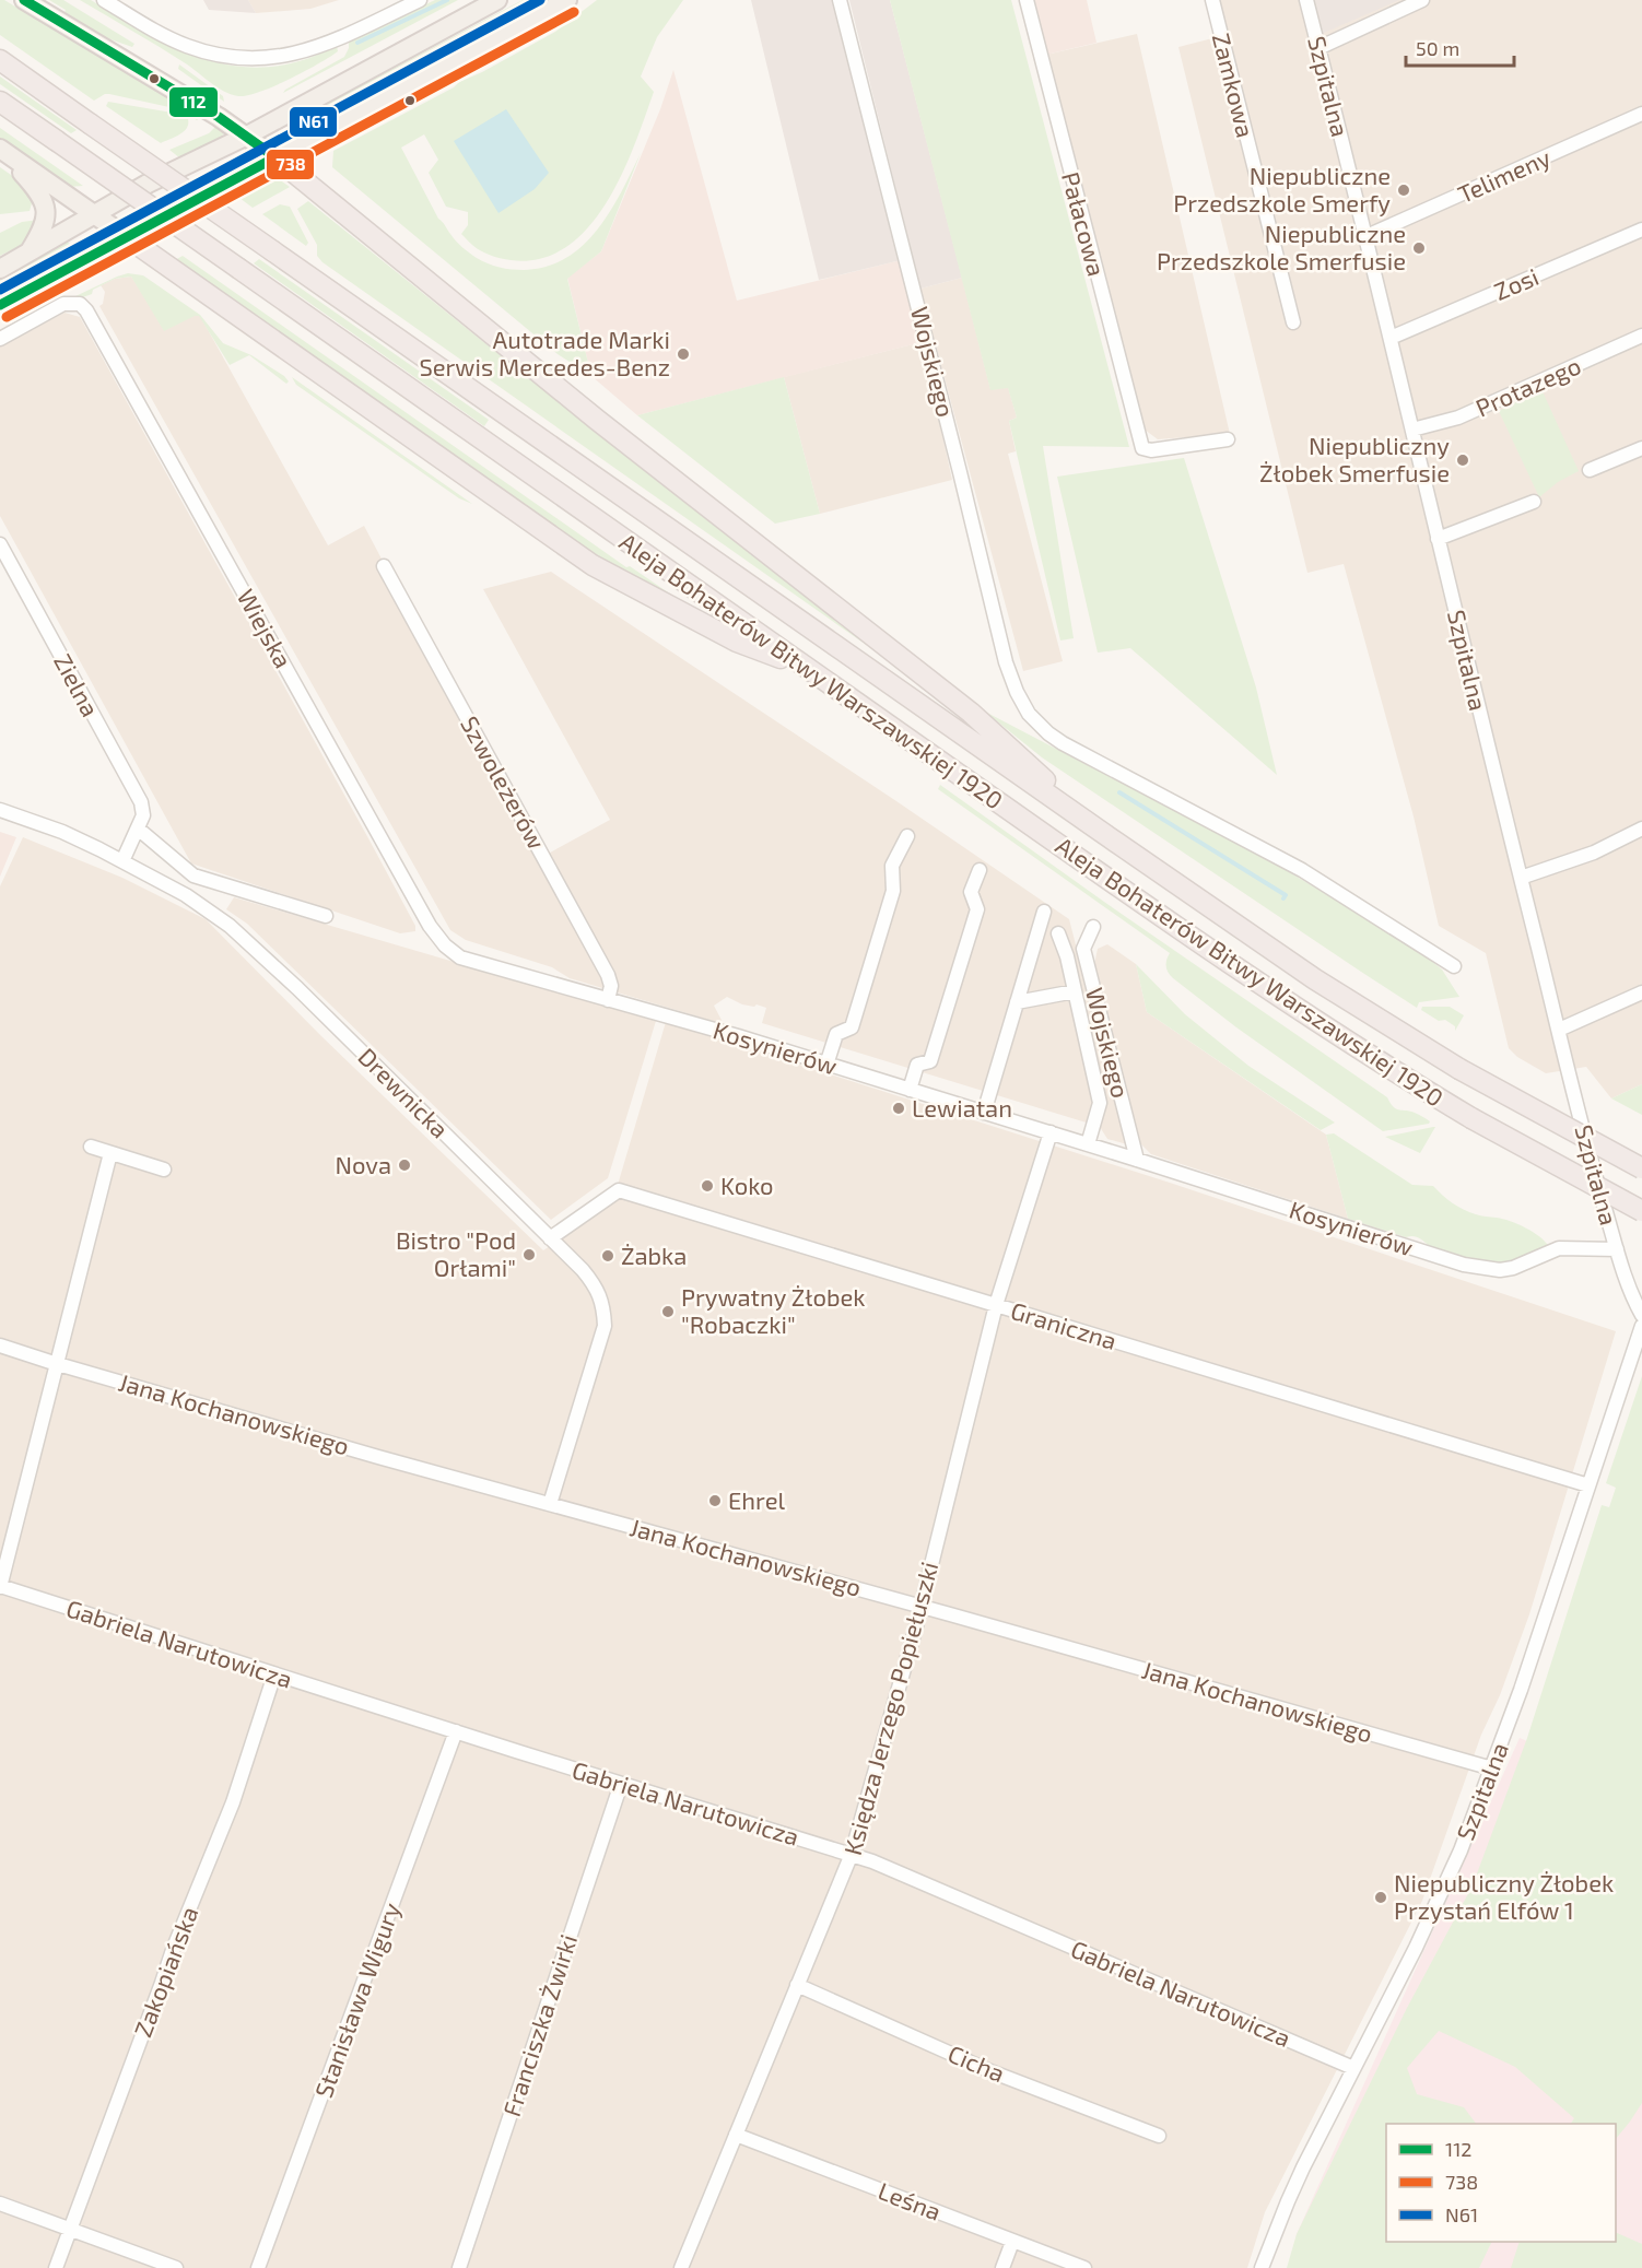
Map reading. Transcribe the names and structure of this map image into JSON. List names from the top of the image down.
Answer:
{
  "streets": {
    "highway": ["Aleja Bohaterów Bitwy Warszawskiej 1920"],
    "street": [
      "Zamkowa",
      "Szpitalna",
      "Telimeny",
      "Pałacowa",
      "Zosi",
      "Wojskiego",
      "Protazego",
      "Wiejska",
      "Zielna",
      "Szwoleżerów",
      "Kosynierów",
      "Drewnicka",
      "Graniczna",
      "Jana Kochanowskiego",
      "Gabriela Narutowicza",
      "Księdza Jerzego Popiełuszki",
      "Zakopiańska",
      "Stanisława Wigury",
      "Franciszka Żwirki",
      "Cicha",
      "Leśna"
    ]
  },
  "crossings": [
    ["Szpitalna", "Telimeny"],
    ["Szpitalna", "Zosi"],
    ["Szpitalna", "Protazego"],
    ["Szpitalna", "Kosynierów"],
    ["Szpitalna", "Graniczna"],
    ["Szpitalna", "Jana Kochanowskiego"],
    ["Szpitalna", "Gabriela Narutowicza"],
    ["Wojskiego", "Kosynierów"],
    ["Wiejska", "Kosynierów"],
    ["Zielna", "Drewnicka"],
    ["Szwoleżerów", "Kosynierów"],
    ["Kosynierów", "Księdza Jerzego Popiełuszki"],
    ["Drewnicka", "Graniczna"],
    ["Drewnicka", "Jana Kochanowskiego"],
    ["Graniczna", "Księdza Jerzego Popiełuszki"],
    ["Jana Kochanowskiego", "Księdza Jerzego Popiełuszki"],
    ["Gabriela Narutowicza", "Księdza Jerzego Popiełuszki"],
    ["Gabriela Narutowicza", "Zakopiańska"],
    ["Gabriela Narutowicza", "Stanisława Wigury"],
    ["Gabriela Narutowicza", "Franciszka Żwirki"],
    ["Księdza Jerzego Popiełuszki", "Cicha"],
    ["Księdza Jerzego Popiełuszki", "Leśna"]
  ],
  "places": [
    "Niepubliczne Przedszkole Smerfy",
    "Niepubliczne Przedszkole Smerfusie",
    "Autotrade Marki Serwis Mercedes-Benz",
    "Niepubliczny Żłobek Smerfusie",
    "Lewiatan",
    "Nova",
    "Koko",
    "Bistro \"Pod Orłami\"",
    "Żabka",
    "Prywatny Żłobek \"Robaczki\"",
    "Ehrel",
    "Niepubliczny Żłobek Przystań Elfów 1"
  ],
  "lines": ["transit line 112", "transit line N61", "transit line 738"],
  "legend": ["112", "738", "N61"],
  "scale_bar": "50 m"
}
